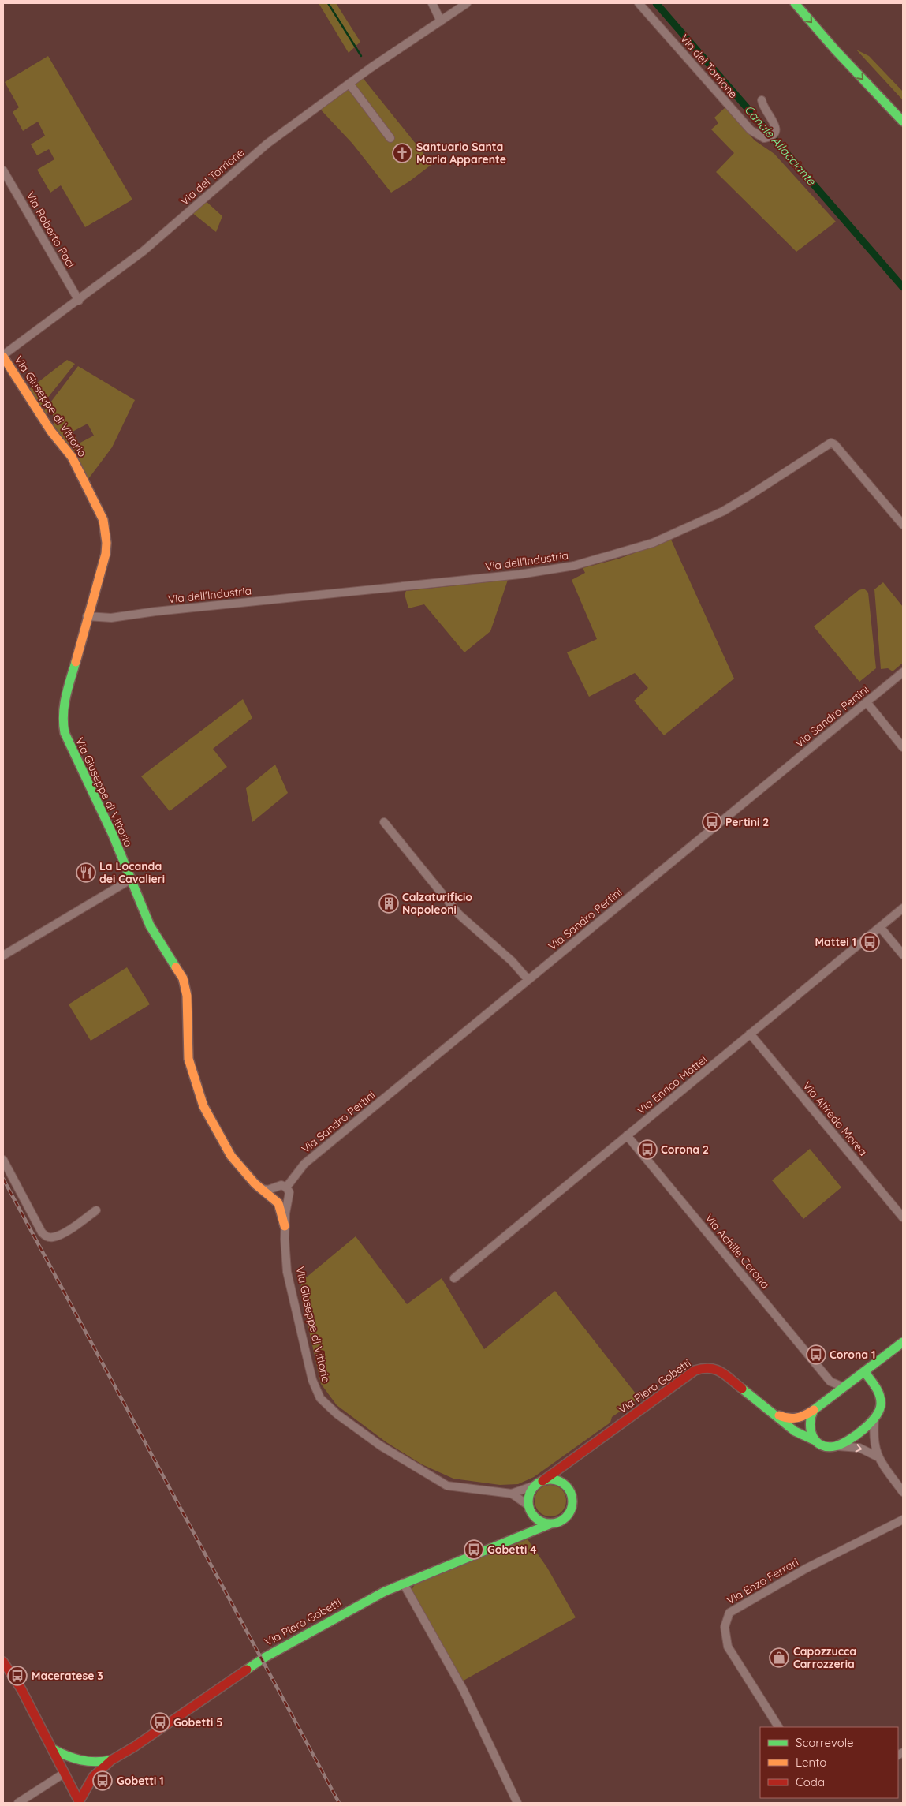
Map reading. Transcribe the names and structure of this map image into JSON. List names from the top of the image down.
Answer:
{
  "streets": {
    "main road": ["Via Giuseppe di Vittorio", "Via Piero Gobetti"],
    "street": [
      "Via del Torrione",
      "Via Roberto Paci",
      "Via dell'Industria",
      "Via Sandro Pertini",
      "Via Enrico Mattei",
      "Via Alfredo Morea",
      "Via Achille Corona",
      "Via Enzo Ferrari"
    ]
  },
  "crossings": [
    ["Via del Torrione", "Via Roberto Paci"],
    ["Via del Torrione", "Via Giuseppe di Vittorio"],
    ["Via Giuseppe di Vittorio", "Via dell'Industria"],
    ["Via Giuseppe di Vittorio", "Via Sandro Pertini"],
    ["Via Giuseppe di Vittorio", "Via Piero Gobetti"],
    ["Via Enrico Mattei", "Via Alfredo Morea"],
    ["Via Enrico Mattei", "Via Achille Corona"]
  ],
  "water": ["Canale Allacciante"],
  "places": {
    "church": ["Santuario Santa Maria Apparente"],
    "bus stop": [
      "Pertini 2",
      "Mattei 1",
      "Corona 2",
      "Corona 1",
      "Gobetti 4",
      "Maceratese 3",
      "Gobetti 5",
      "Gobetti 1"
    ],
    "restaurant": ["La Locanda dei Cavalieri"],
    "building": ["Calzaturificio Napoleoni"],
    "shop": ["Capozzucca Carrozzeria"]
  },
  "legend": ["Scorrevole", "Lento", "Coda"]
}
